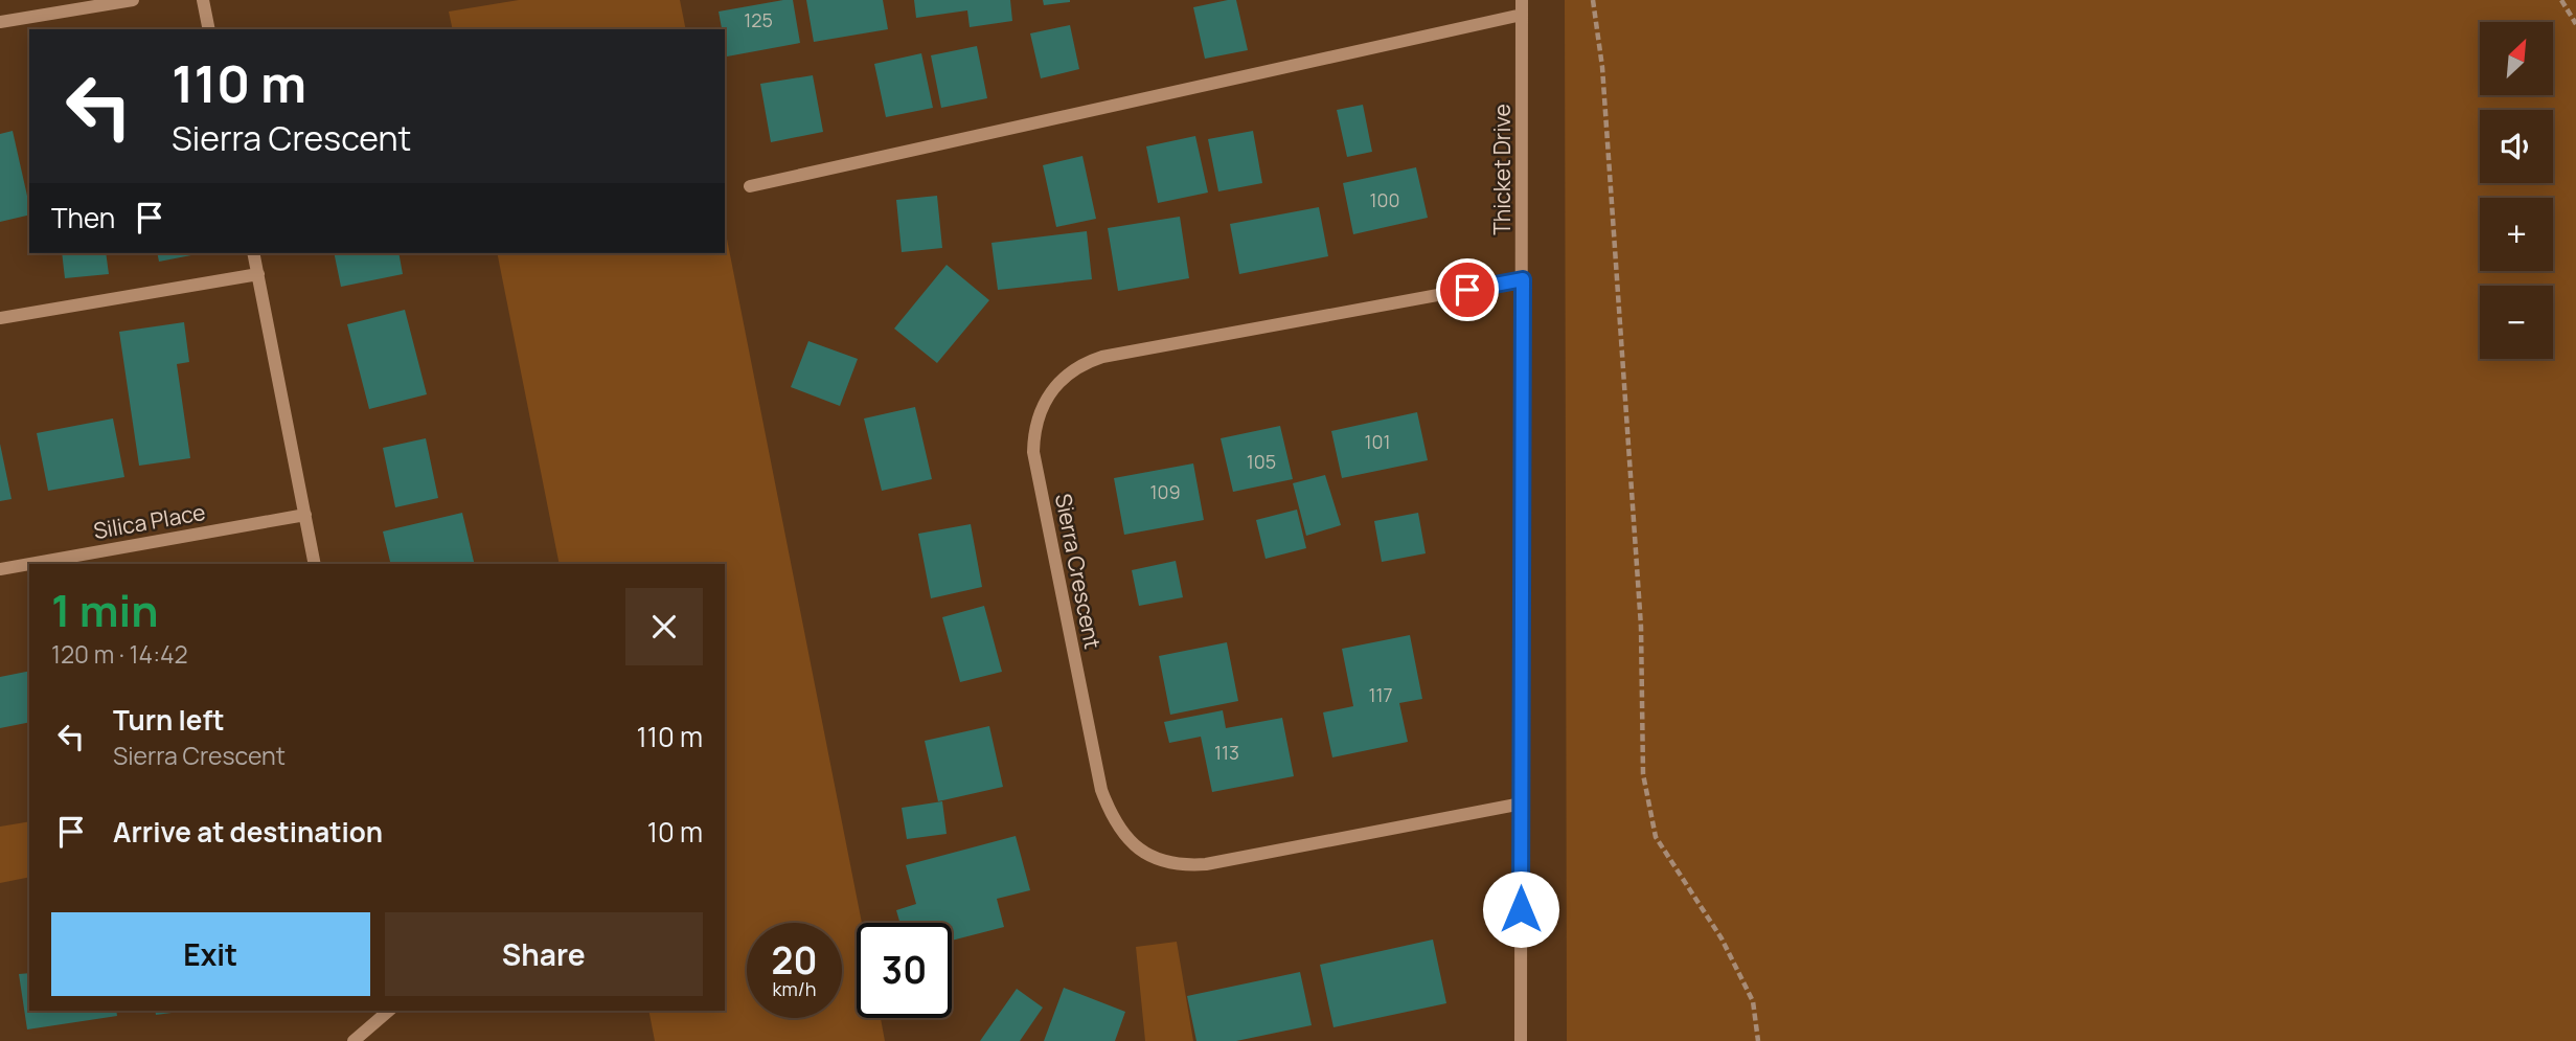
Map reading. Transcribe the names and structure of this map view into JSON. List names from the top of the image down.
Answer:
{
  "streets": {
    "street": ["Thicket Drive", "Silica Place", "Sierra Crescent"]
  },
  "crossings": [
    ["Thicket Drive", "Sierra Crescent"]
  ],
  "house_numbers": [
    "125",
    "100",
    "101",
    "105",
    "109",
    "117",
    "113"
  ],
  "north": "top right",
  "page": {
    "map_buttons": ["+", "−"],
    "turn": ["110 m", "Sierra Crescent"],
    "then": "Then",
    "heading": ["1 min", "120 m · 14:42"],
    "list": [
      {
        "name": "Turn left",
        "note": "Sierra Crescent",
        "value": "110 m"
      },
      {
        "name": "Arrive at destination",
        "value": "10 m"
      }
    ],
    "buttons": ["Exit", "Share"],
    "speed": "20 km/h",
    "limit": "30"
  }
}
